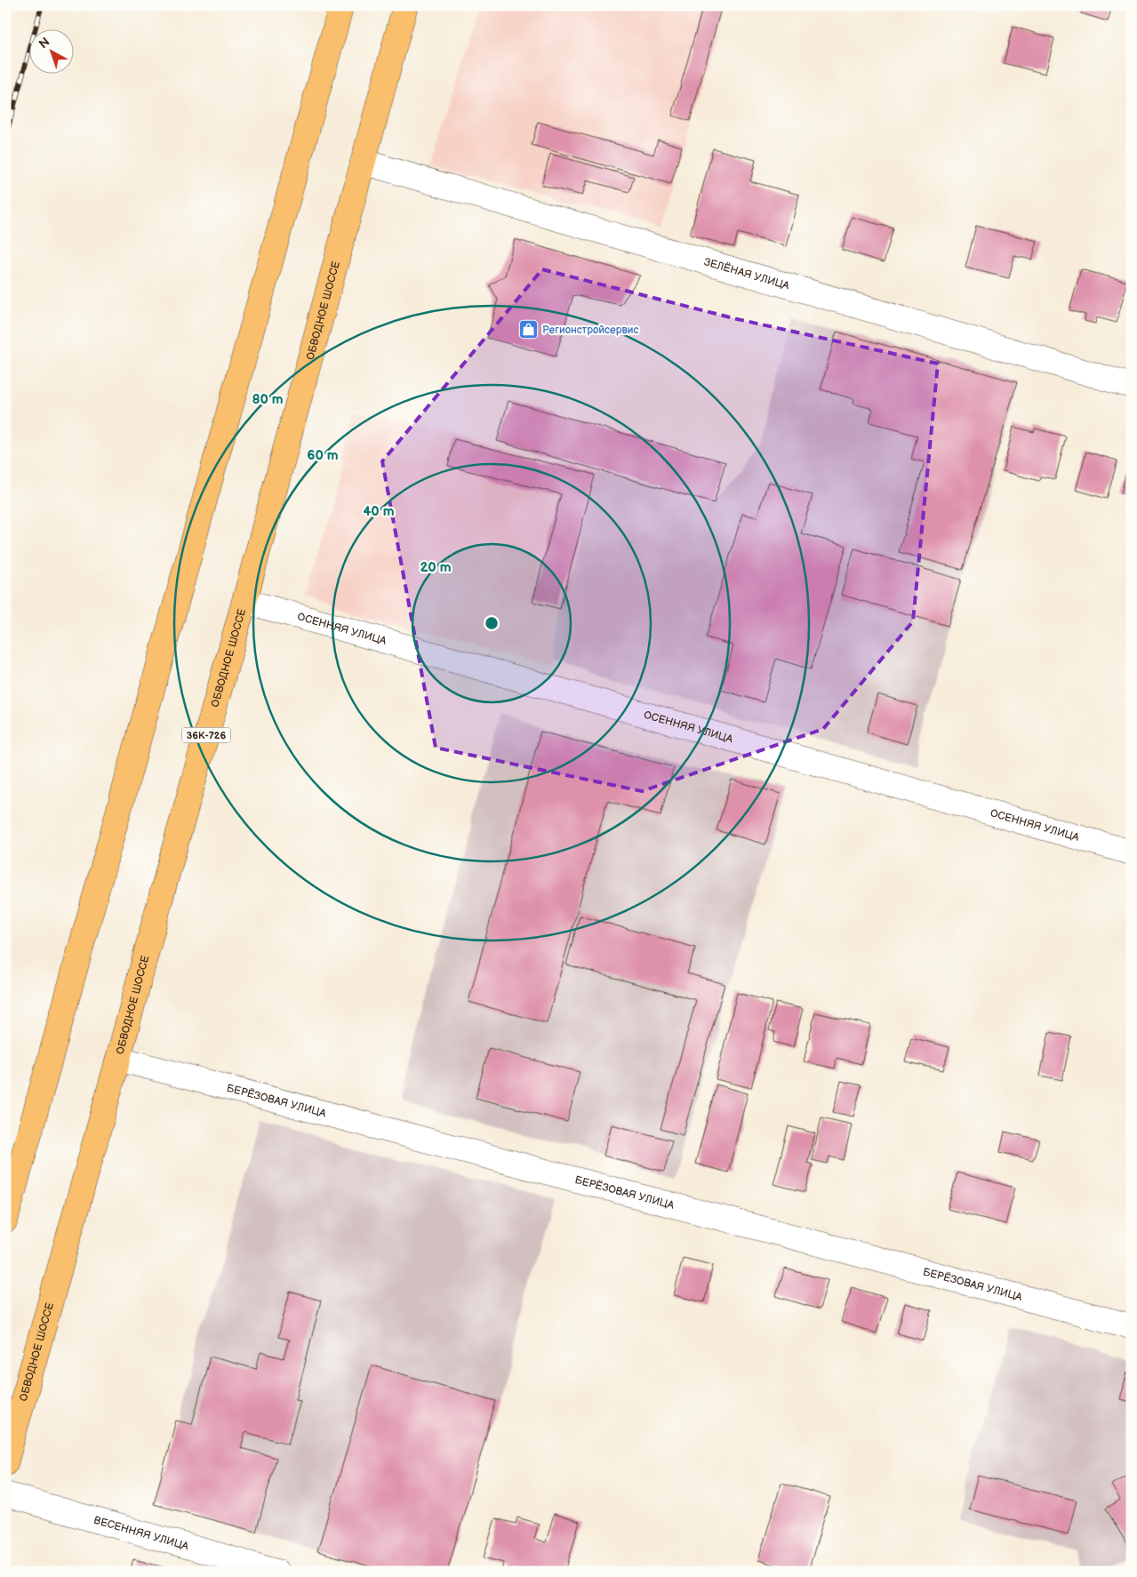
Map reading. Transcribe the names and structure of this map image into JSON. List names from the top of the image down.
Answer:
{
  "streets": {
    "main road": ["ОБВОДНОЕ ШОССЕ", "36К-726"],
    "street": [
      "ЗЕЛЁНАЯ УЛИЦА",
      "ОСЕННЯЯ УЛИЦА",
      "БЕРЁЗОВАЯ УЛИЦА",
      "ВЕСЕННЯЯ УЛИЦА"
    ]
  },
  "crossings": [
    ["ЗЕЛЁНАЯ УЛИЦА", "ОБВОДНОЕ ШОССЕ"],
    ["ОБВОДНОЕ ШОССЕ", "ОСЕННЯЯ УЛИЦА"],
    ["ОБВОДНОЕ ШОССЕ", "БЕРЁЗОВАЯ УЛИЦА"]
  ],
  "places": {
    "shop": ["Регионстройсервис"]
  },
  "north": "top left",
  "rings": [
    "80 m",
    "60 m",
    "40 m",
    "20 m"
  ]
}
